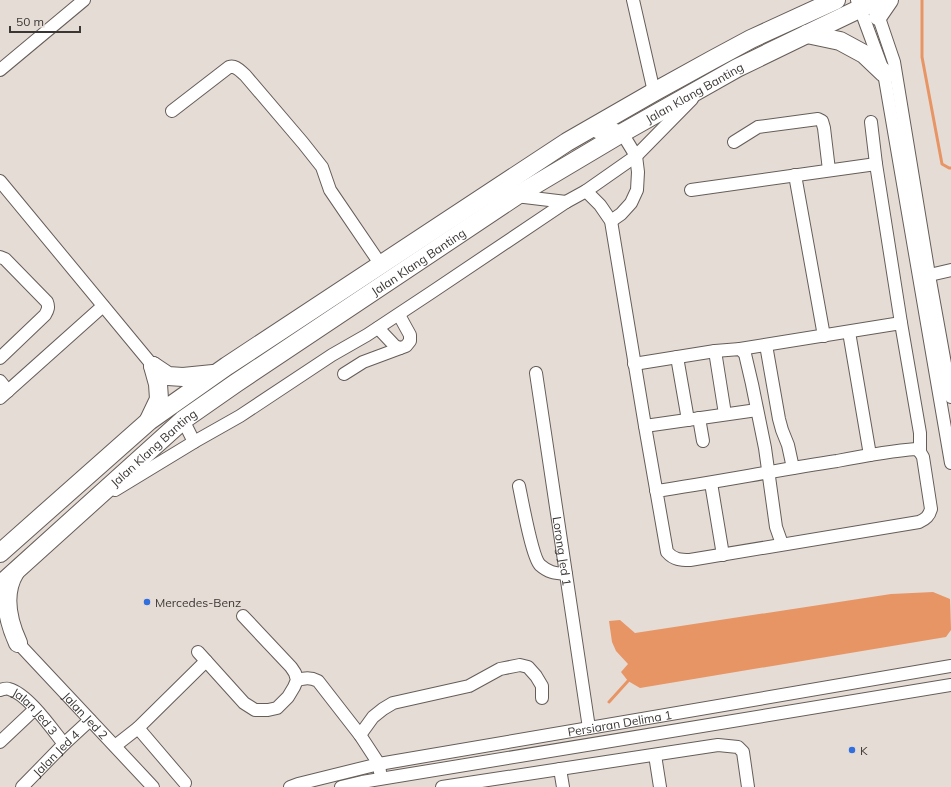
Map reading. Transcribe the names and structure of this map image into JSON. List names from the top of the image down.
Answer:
{
  "streets": {
    "highway": ["Jalan Klang Banting"],
    "street": [
      "Lorong Jed 1",
      "Jalan Jed 3",
      "Jalan Jed 2",
      "Persiaran Delima 1",
      "Jalan Jed 4"
    ]
  },
  "crossings": [
    ["Lorong Jed 1", "Persiaran Delima 1"],
    ["Jalan Jed 3", "Jalan Jed 4"],
    ["Jalan Jed 2", "Jalan Jed 4"]
  ],
  "places": ["Mercedes-Benz", "K"],
  "scale_bar": "50 m"
}
